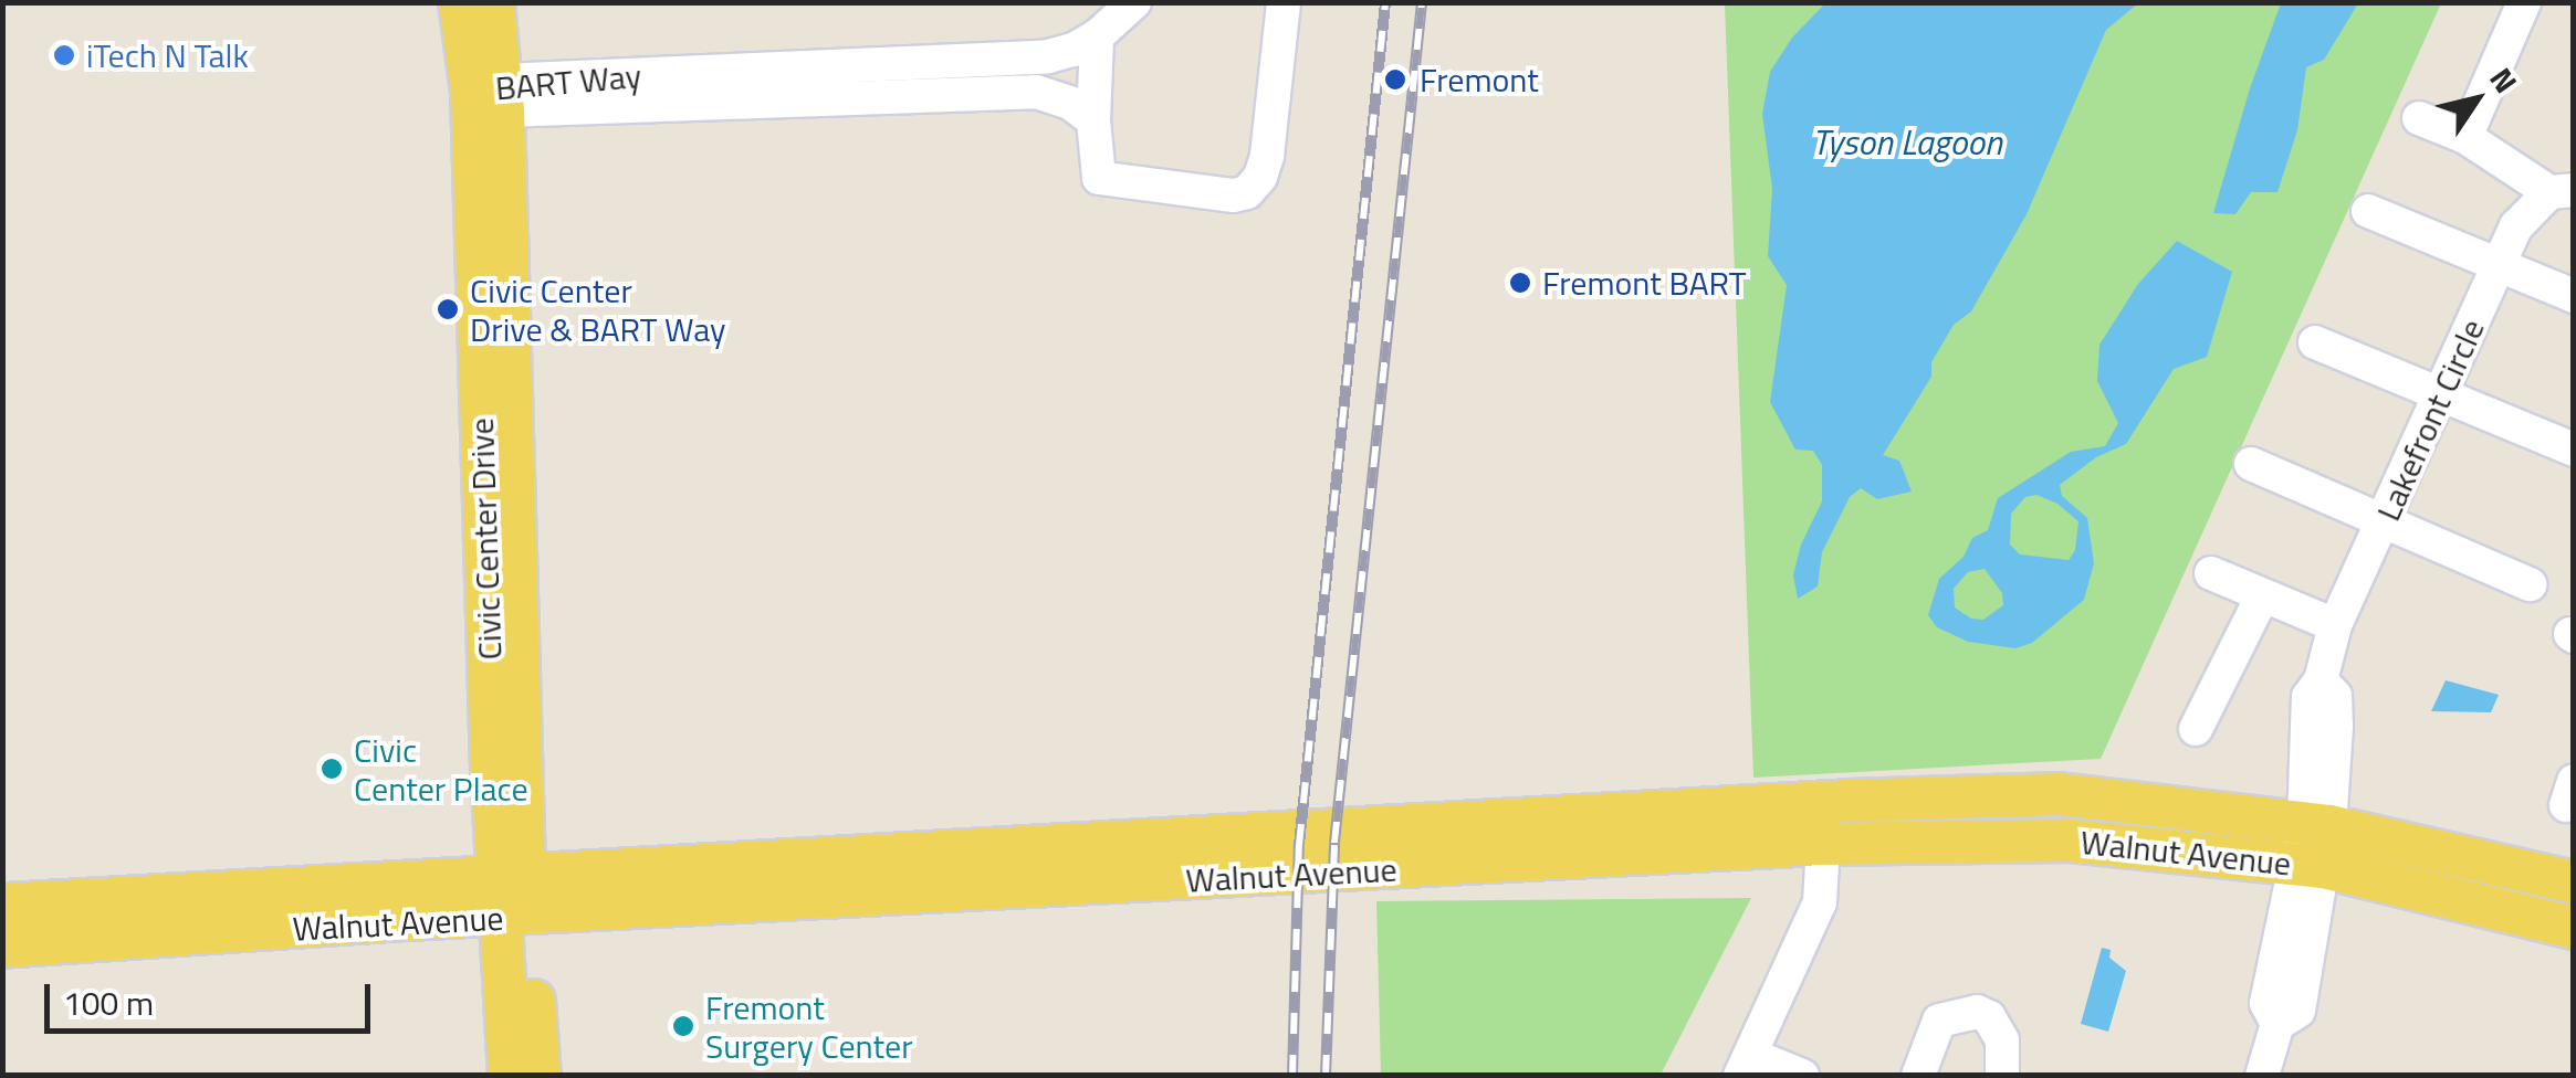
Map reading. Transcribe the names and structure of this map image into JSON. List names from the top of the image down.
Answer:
{
  "streets": {
    "main road": ["Civic Center Drive", "Walnut Avenue"],
    "street": ["BART Way", "Lakefront Circle"]
  },
  "crossings": [
    ["BART Way", "Civic Center Drive"],
    ["Lakefront Circle", "Walnut Avenue"],
    ["Civic Center Drive", "Walnut Avenue"]
  ],
  "water": ["Tyson Lagoon"],
  "places": [
    "iTech N Talk",
    "Fremont",
    "Fremont BART",
    "Civic Center Drive & BART Way",
    "Civic Center Place",
    "Fremont Surgery Center"
  ],
  "scale_bar": "100 m",
  "north": "top right"
}
